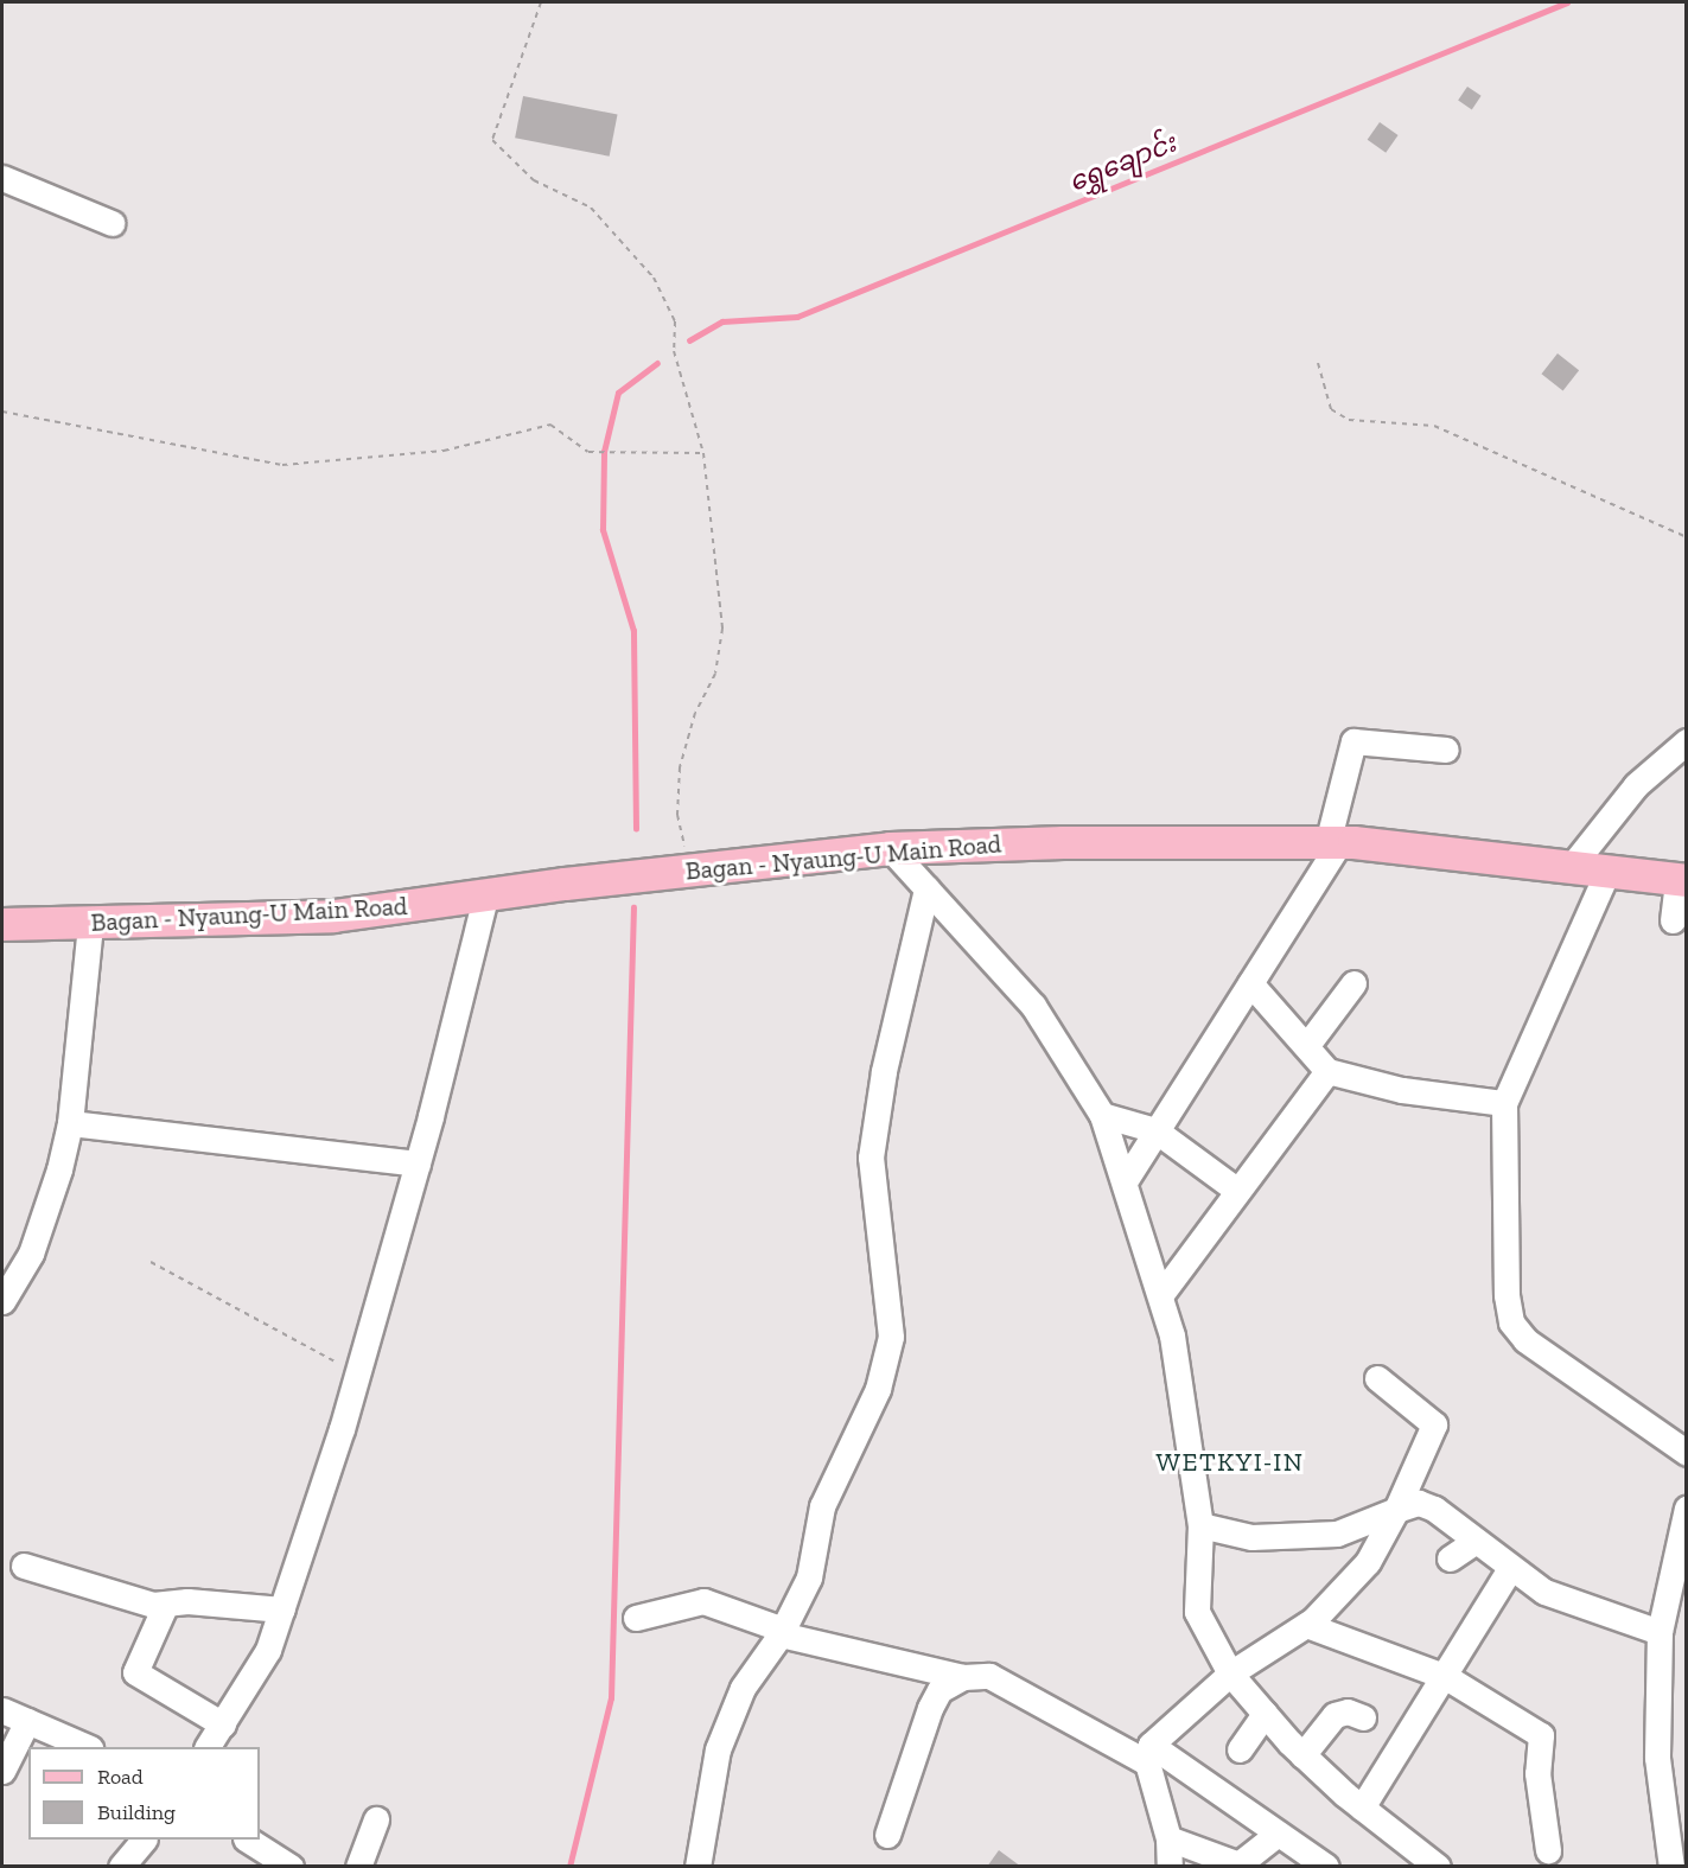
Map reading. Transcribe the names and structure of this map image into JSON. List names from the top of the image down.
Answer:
{
  "streets": {
    "main road": ["Bagan - Nyaung-U Main Road"]
  },
  "districts": ["WETKYI-IN"],
  "water": ["ရွှေချောင်း"],
  "legend": ["Road", "Building"]
}
